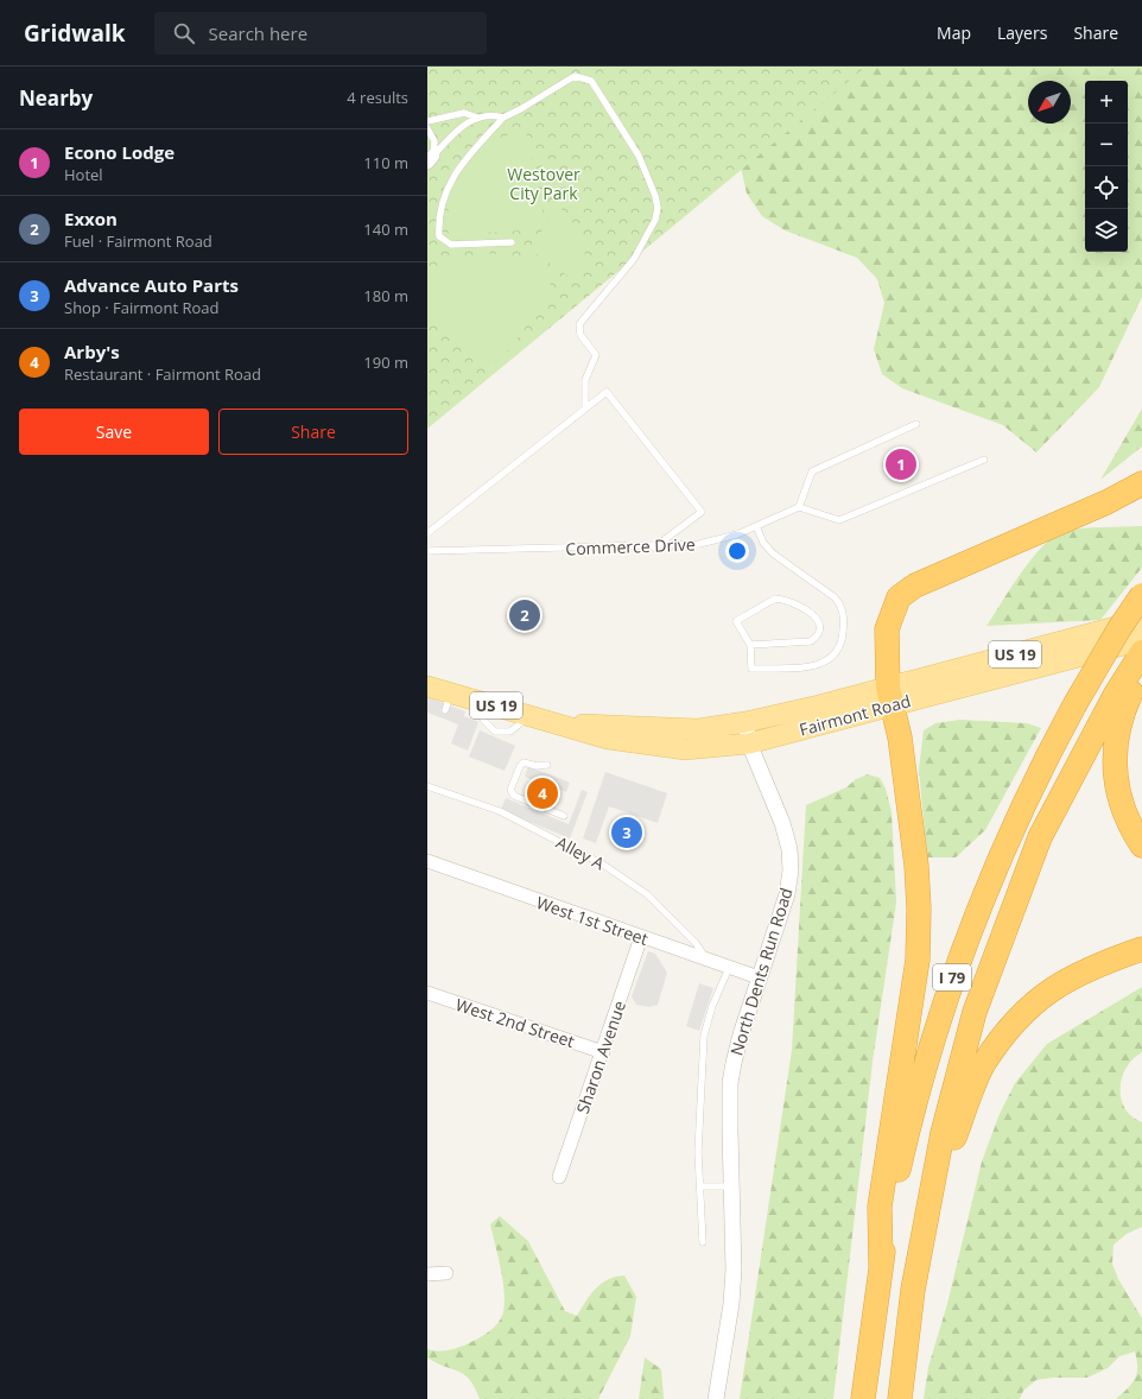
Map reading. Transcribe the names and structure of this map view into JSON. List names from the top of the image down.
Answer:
{
  "streets": {
    "highway": ["I 79"],
    "main road": ["US 19", "Fairmont Road"],
    "street": [
      "West 1st Street",
      "North Dents Run Road",
      "West 2nd Street",
      "Sharon Avenue"
    ],
    "lane": ["Commerce Drive", "Alley A"]
  },
  "crossings": [
    ["Fairmont Road", "North Dents Run Road"],
    ["Alley A", "West 1st Street"],
    ["West 1st Street", "North Dents Run Road"],
    ["West 1st Street", "Sharon Avenue"],
    ["West 2nd Street", "Sharon Avenue"]
  ],
  "parks": ["Westover City Park"],
  "north": "bottom left",
  "page": {
    "header": "Gridwalk",
    "search": "Search here",
    "nav": ["Map", "Layers", "Share"],
    "heading": ["Nearby", "4 results"],
    "map_buttons": ["+", "−"],
    "list": [
      {
        "mark": "1",
        "name": "Econo Lodge",
        "note": "Hotel",
        "value": "110 m"
      },
      {
        "mark": "2",
        "name": "Exxon",
        "note": "Fuel · Fairmont Road",
        "value": "140 m"
      },
      {
        "mark": "3",
        "name": "Advance Auto Parts",
        "note": "Shop · Fairmont Road",
        "value": "180 m"
      },
      {
        "mark": "4",
        "name": "Arby's",
        "note": "Restaurant · Fairmont Road",
        "value": "190 m"
      }
    ],
    "buttons": ["Save", "Share"],
    "pins": [
      "1",
      "2",
      "4",
      "3"
    ]
  }
}
